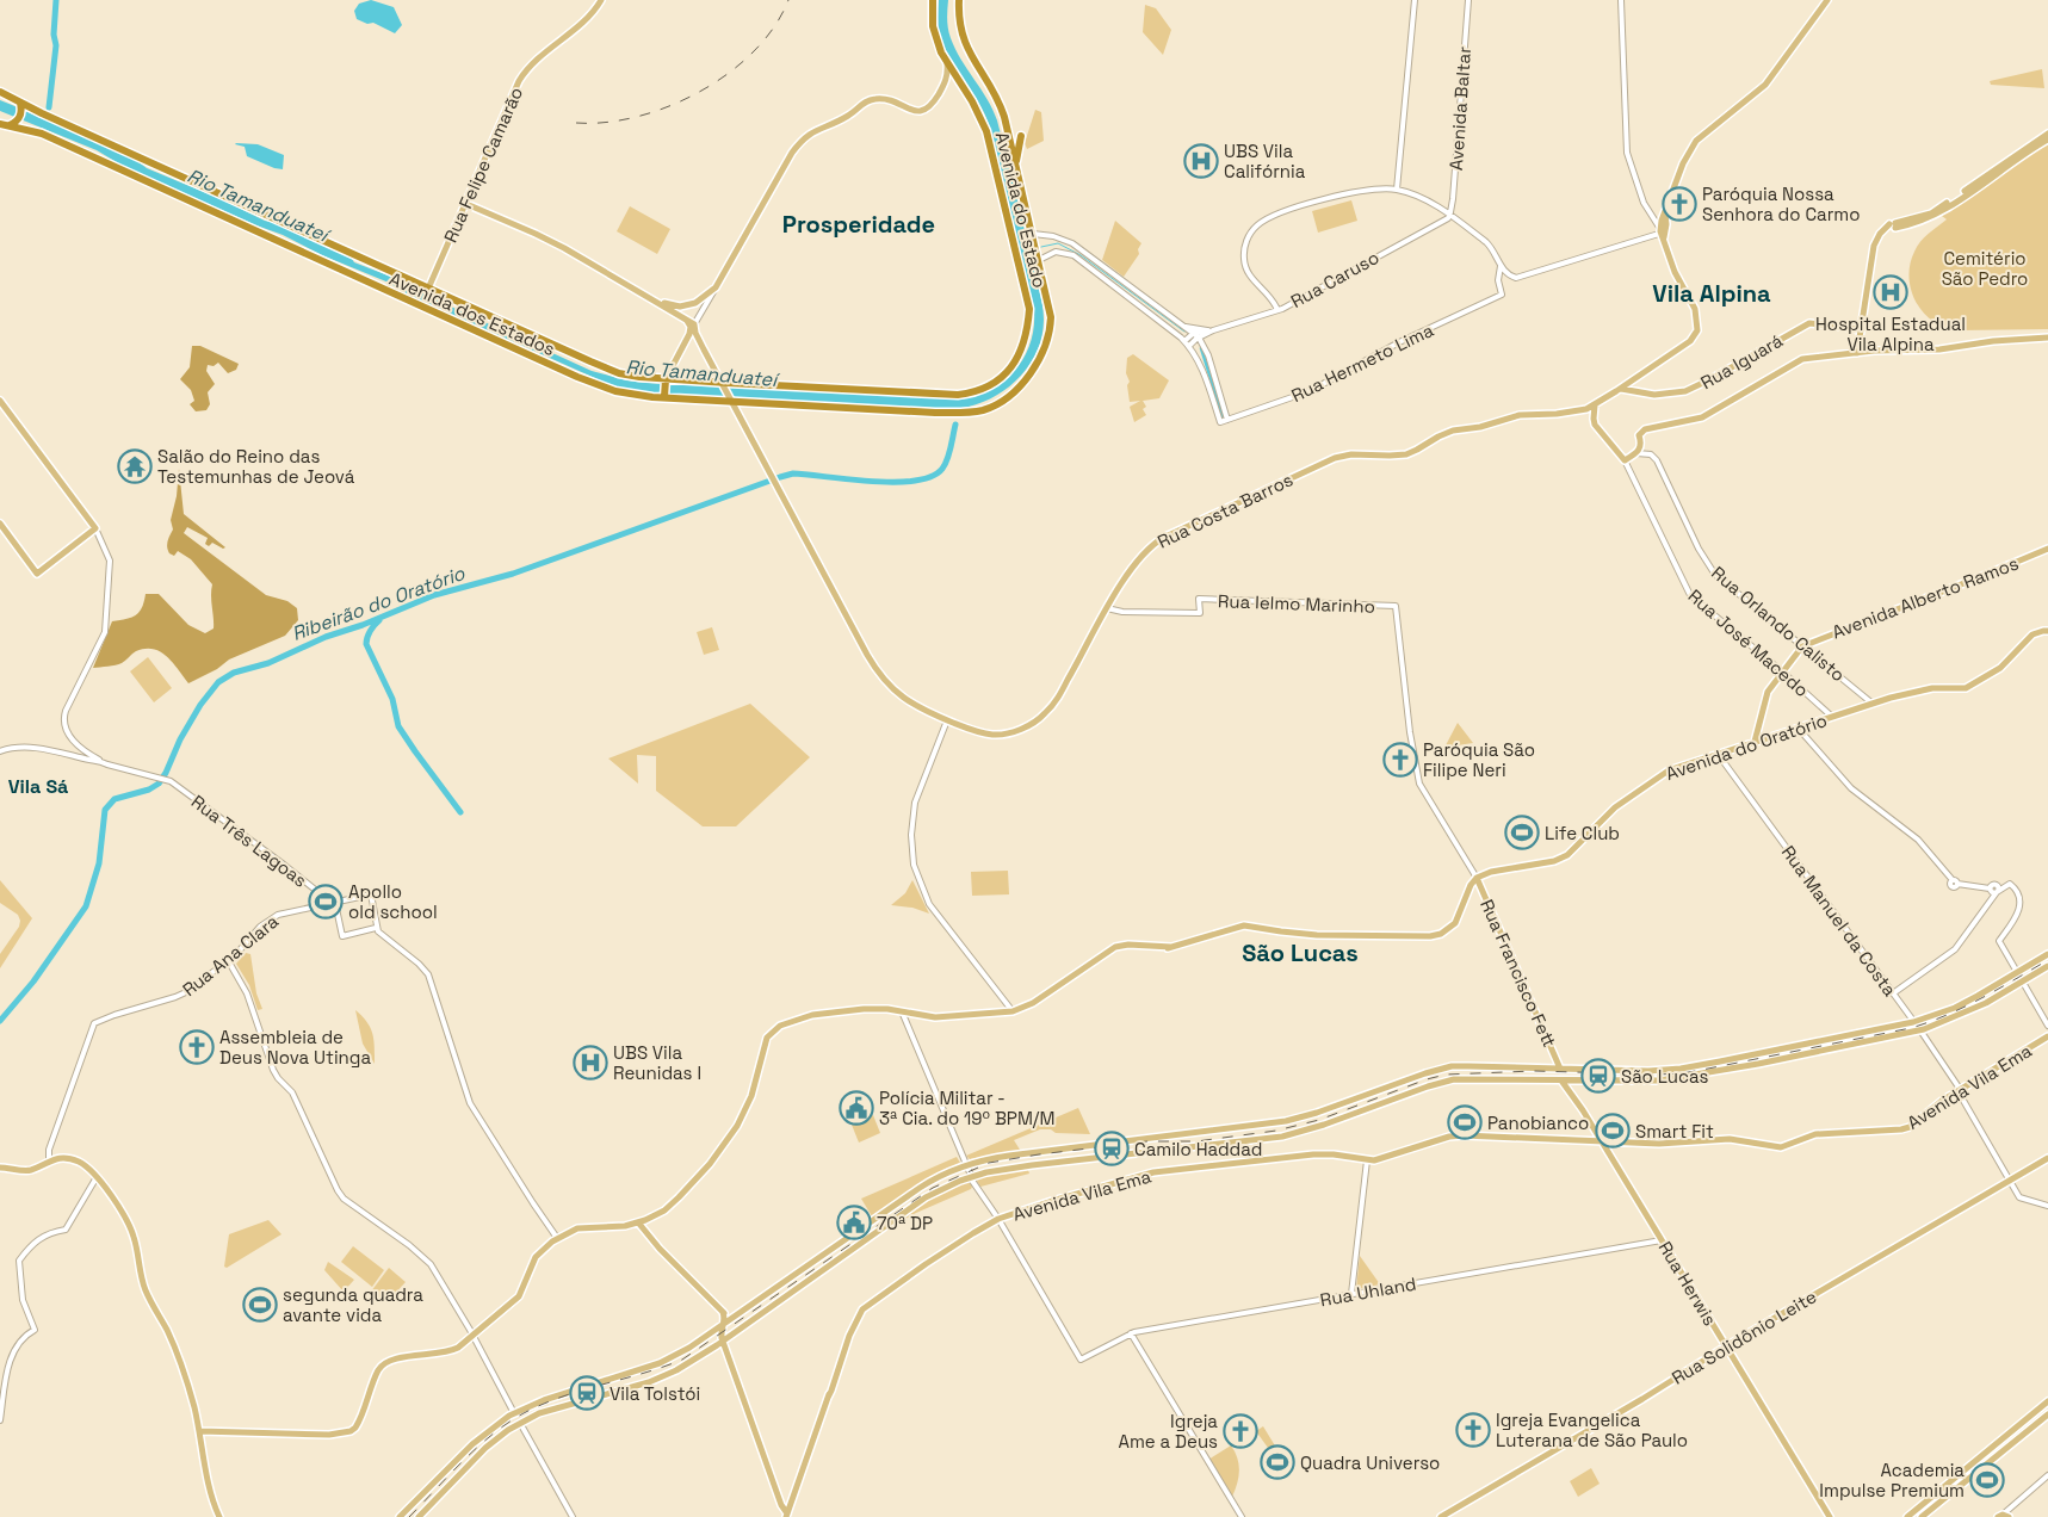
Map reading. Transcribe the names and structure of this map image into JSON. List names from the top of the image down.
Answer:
{
  "streets": {
    "highway": ["Avenida do Estado", "Avenida dos Estados"],
    "main road": [
      "Rua Felipe Camarão",
      "Rua Iguará",
      "Rua Costa Barros",
      "Avenida Alberto Ramos",
      "Rua José Macedo",
      "Avenida do Oratório",
      "Rua Francisco Fett",
      "Avenida Vila Ema",
      "Rua Herwis",
      "Rua Solidônio Leite"
    ],
    "street": [
      "Avenida Baltar",
      "Rua Caruso",
      "Rua Hermeto Lima",
      "Rua Ielmo Marinho",
      "Rua Orlando Calisto",
      "Rua Três Lagoas",
      "Rua Manuel da Costa",
      "Rua Ana Clara",
      "Rua Uhland"
    ]
  },
  "crossings": [
    ["Avenida Baltar", "Rua Caruso"],
    ["Rua Felipe Camarão", "Avenida dos Estados"],
    ["Avenida do Estado", "Avenida dos Estados"],
    ["Rua Caruso", "Rua Hermeto Lima"],
    ["Avenida dos Estados", "Rua Costa Barros"],
    ["Rua Iguará", "Rua Costa Barros"],
    ["Rua Costa Barros", "Rua Ielmo Marinho"],
    ["Rua Costa Barros", "Rua José Macedo"],
    ["Avenida Alberto Ramos", "Rua Orlando Calisto"],
    ["Rua Ielmo Marinho", "Avenida do Oratório"],
    ["Rua Ielmo Marinho", "Rua Francisco Fett"],
    ["Rua Orlando Calisto", "Avenida do Oratório"],
    ["Rua José Macedo", "Avenida do Oratório"],
    ["Avenida do Oratório", "Rua Manuel da Costa"],
    ["Avenida do Oratório", "Rua Francisco Fett"],
    ["Rua Três Lagoas", "Rua Ana Clara"],
    ["Rua Manuel da Costa", "Avenida Vila Ema"],
    ["Rua Manuel da Costa", "Rua Solidônio Leite"],
    ["Avenida Vila Ema", "Rua Herwis"],
    ["Avenida Vila Ema", "Rua Uhland"],
    ["Rua Herwis", "Rua Uhland"],
    ["Rua Herwis", "Rua Solidônio Leite"]
  ],
  "districts": [
    "Prosperidade",
    "Vila Alpina",
    "Vila Sá",
    "São Lucas"
  ],
  "water": ["Rio Tamanduateí", "Ribeirão do Oratório"],
  "parks": ["Cemitério São Pedro"],
  "places": {
    "hospital": ["UBS Vila Califórnia", "Hospital Estadual Vila Alpina", "UBS Vila Reunidas I"],
    "church": [
      "Paróquia Nossa Senhora do Carmo",
      "Paróquia São Filipe Neri",
      "Assembleia de Deus Nova Utinga",
      "Igreja Evangelica Luterana de São Paulo",
      "Igreja Ame a Deus"
    ],
    "temple": ["Salão do Reino das Testemunhas de Jeová"],
    "sports": [
      "Life Club",
      "Apollo old school",
      "Panobianco",
      "Smart Fit",
      "segunda quadra avante vida",
      "Quadra Universo",
      "Academia Impulse Premium"
    ],
    "station": ["São Lucas", "Camilo Haddad", "Vila Tolstói"],
    "public building": ["Polícia Militar - 3ª Cia. do 19º BPM/M", "70ª DP"]
  }
}
